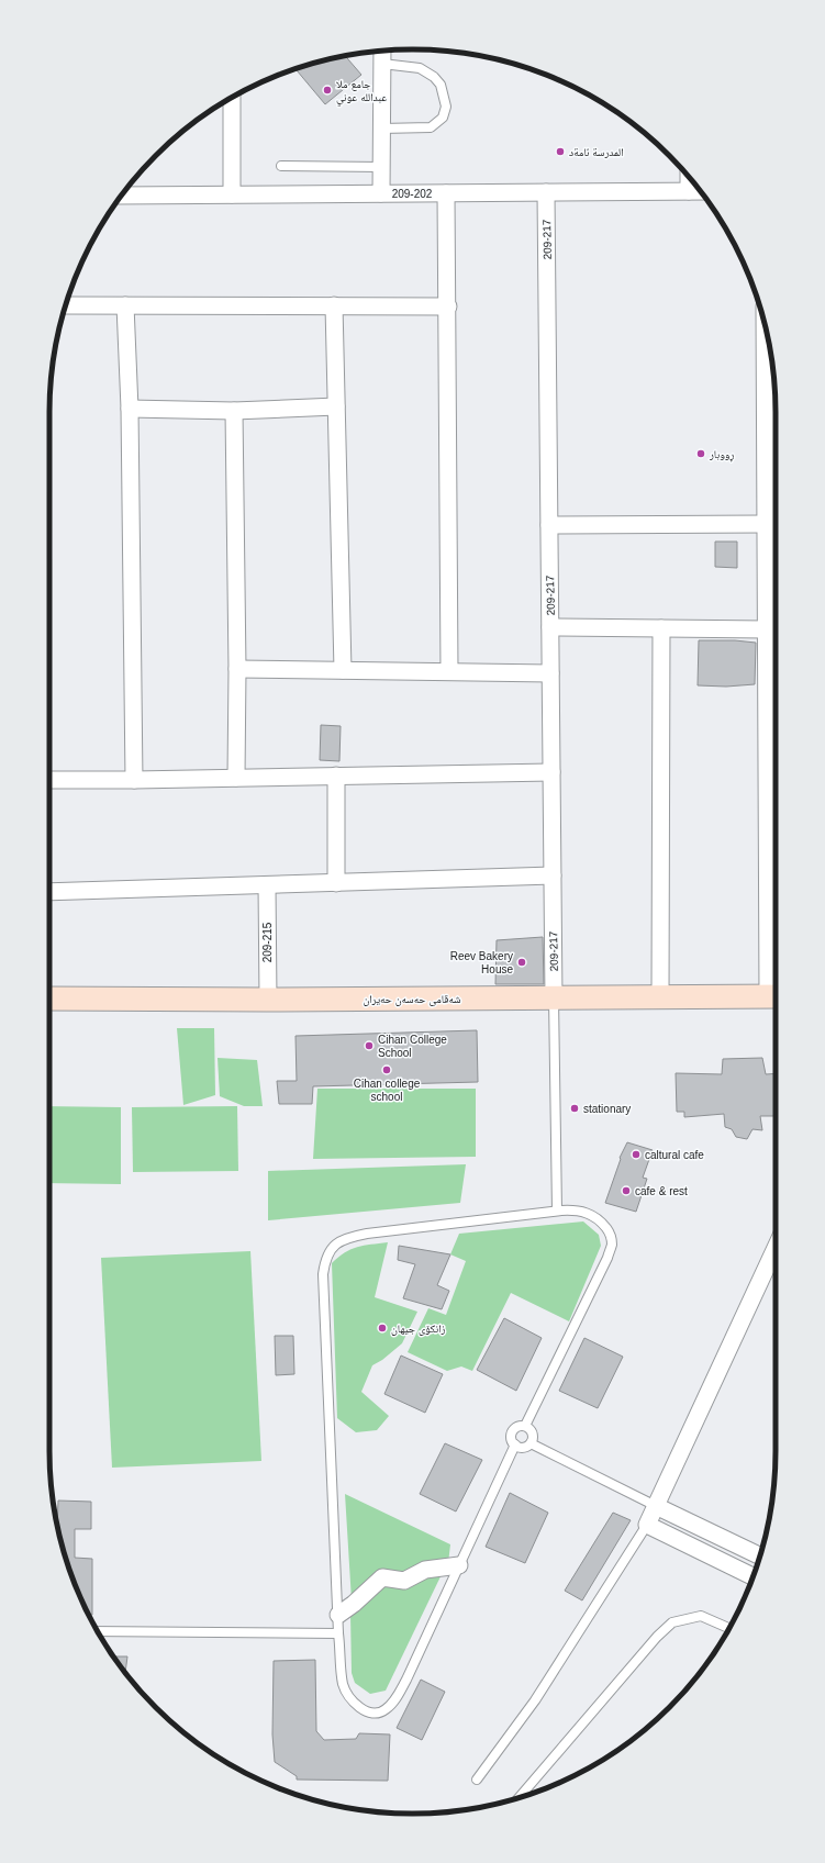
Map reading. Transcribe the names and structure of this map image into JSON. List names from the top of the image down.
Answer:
{
  "streets": {
    "street": [
      "209-202",
      "209-217",
      "209-215",
      "شەقامی حەسەن حەیران"
    ]
  },
  "crossings": [
    ["209-202", "209-217"],
    ["209-217", "شەقامی حەسەن حەیران"],
    ["209-215", "شەقامی حەسەن حەیران"]
  ],
  "places": [
    "جامع ملا عبدالله عوني",
    "المدرسة ئامةد",
    "ڕووبار",
    "Reev Bakery House",
    "Cihan College School",
    "Cihan college school",
    "stationary",
    "caltural cafe",
    "cafe & rest",
    "زانکۆی جیھان"
  ]
}
